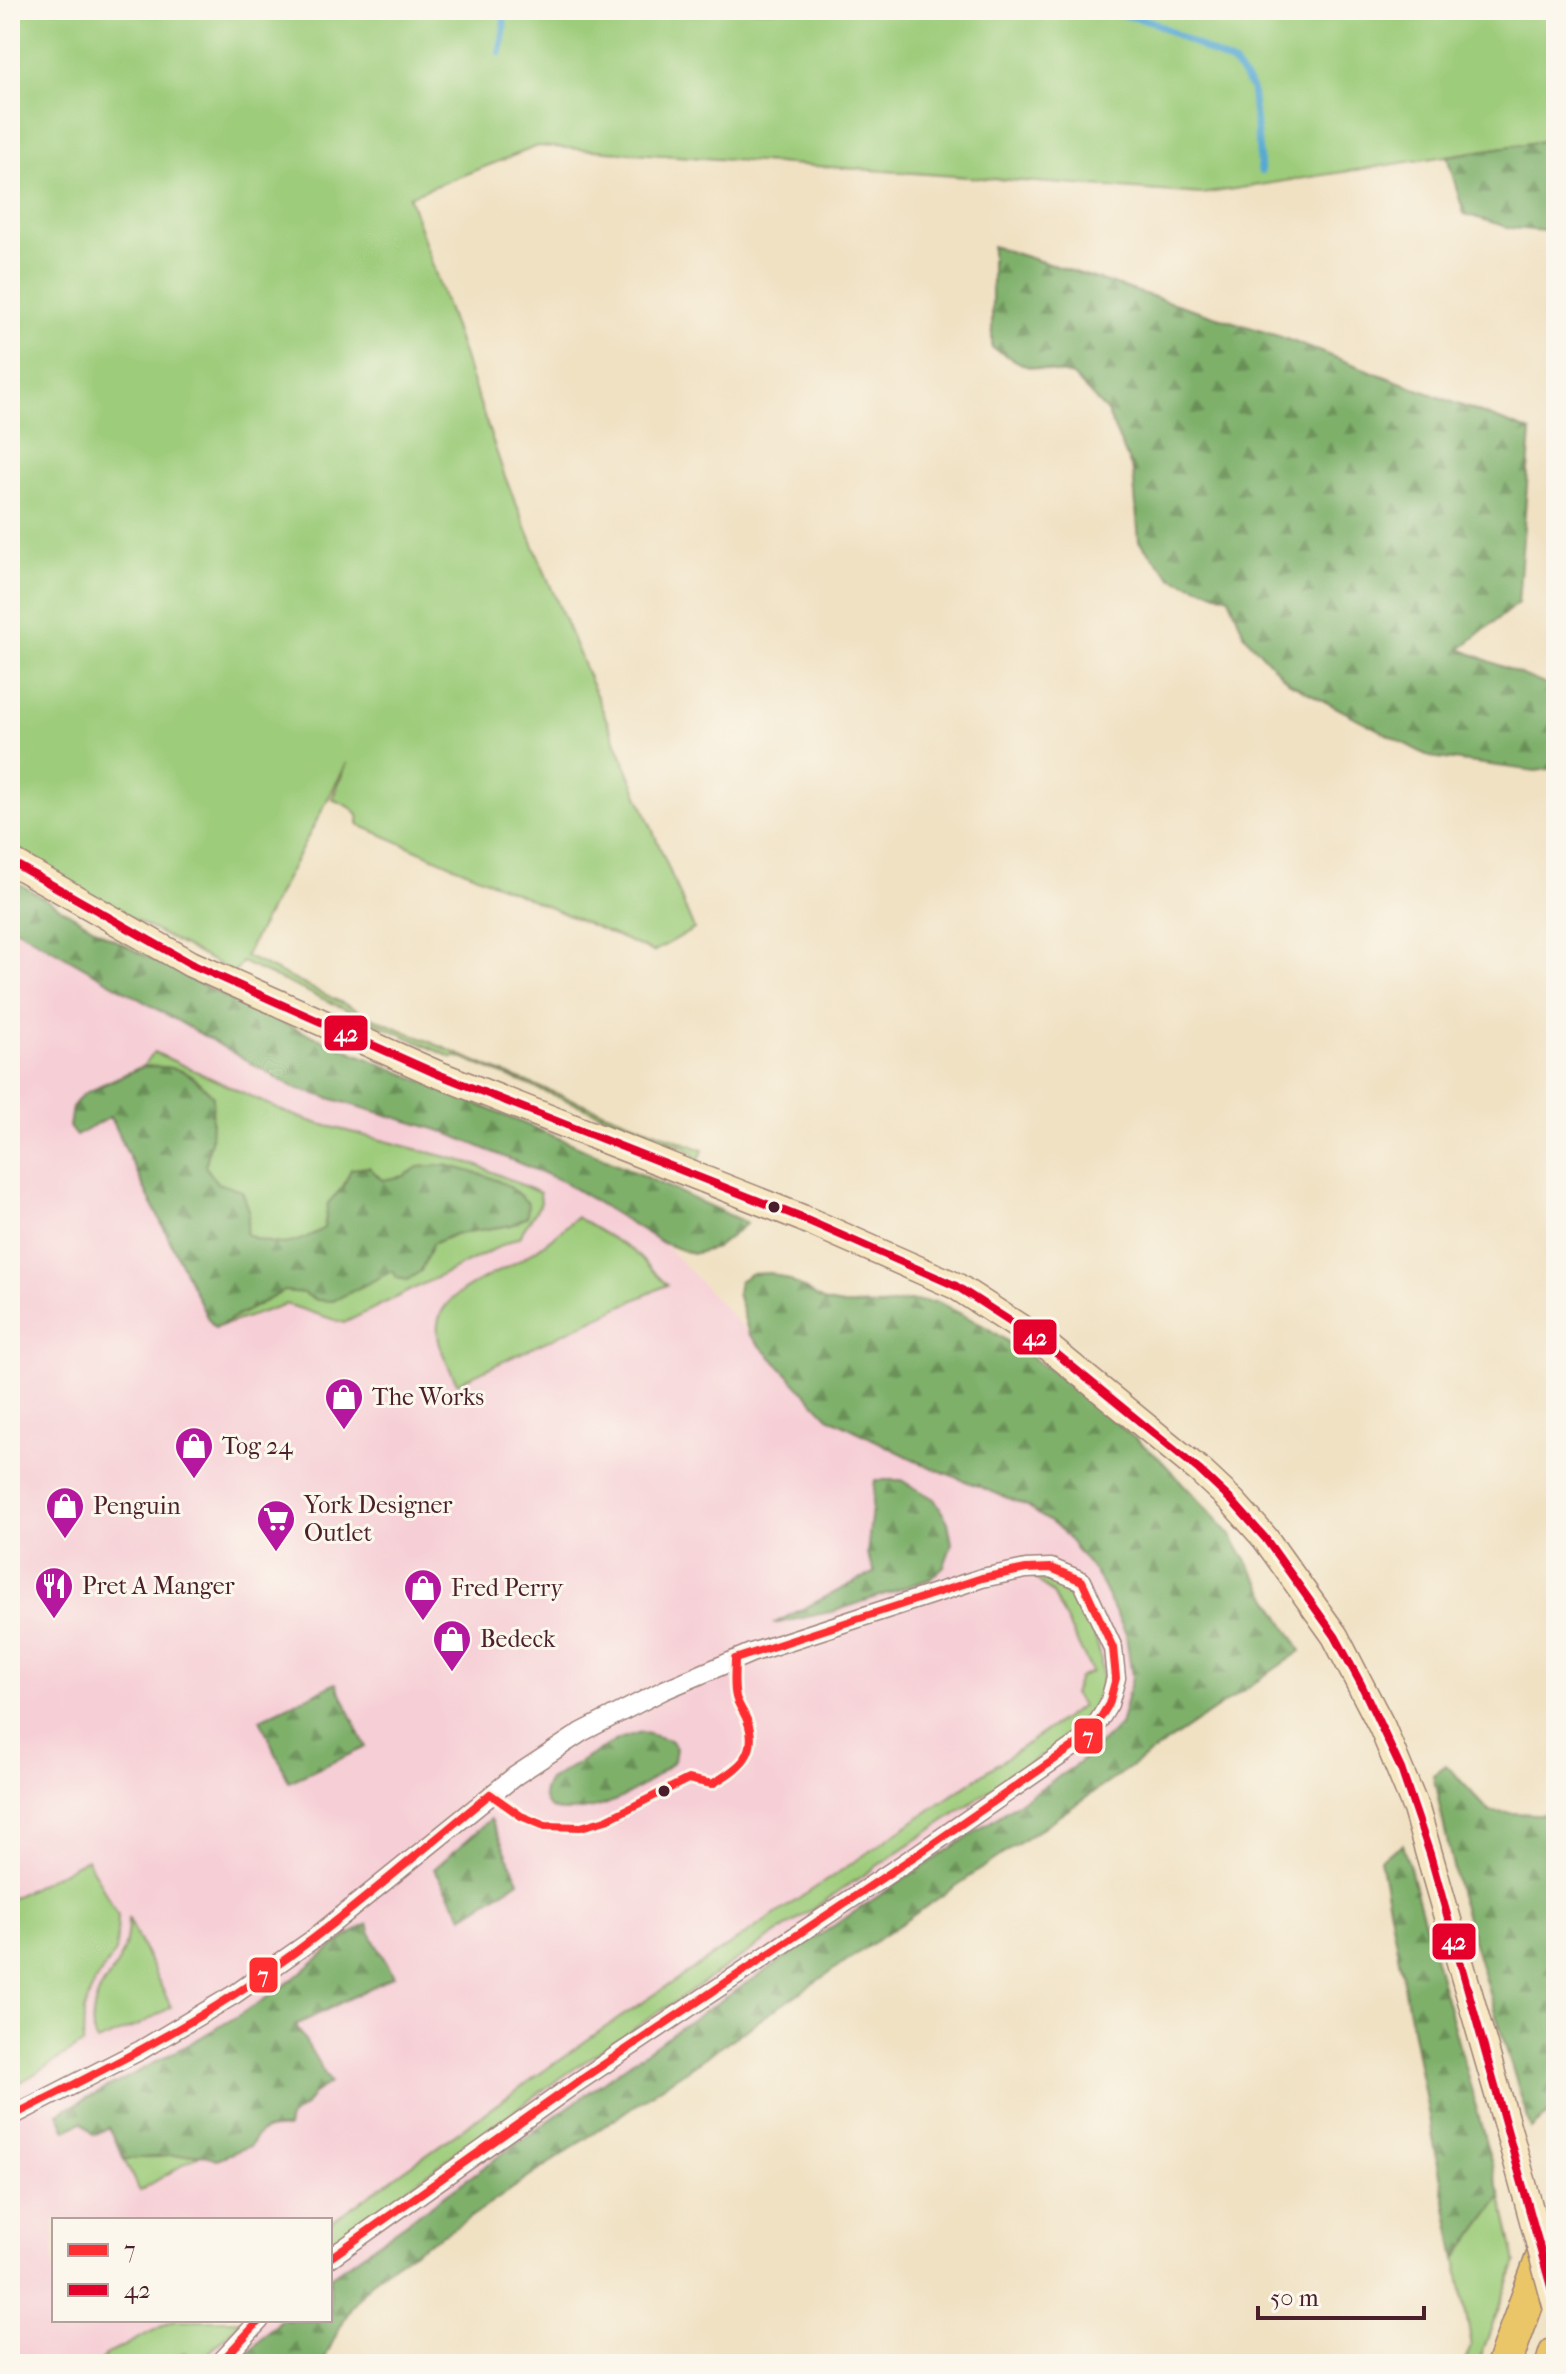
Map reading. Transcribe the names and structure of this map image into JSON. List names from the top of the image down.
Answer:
{
  "places": {
    "shop": [
      "The Works",
      "Tog 24",
      "Penguin",
      "Fred Perry",
      "Bedeck"
    ],
    "supermarket": ["York Designer Outlet"],
    "restaurant": ["Pret A Manger"]
  },
  "lines": ["transit line 42", "transit line 7"],
  "legend": ["7", "42"],
  "scale_bar": "50 m"
}
